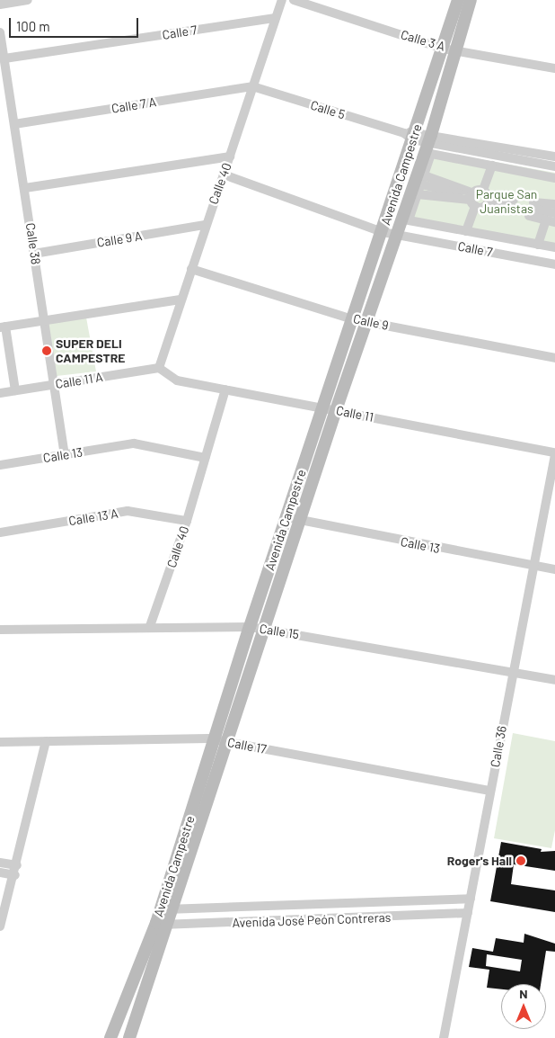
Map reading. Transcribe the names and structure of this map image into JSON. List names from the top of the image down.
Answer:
{
  "streets": {
    "street": [
      "Calle 7",
      "Calle 3 A",
      "Calle 7 A",
      "Calle 5",
      "Avenida Campestre",
      "Calle 40",
      "Calle 9 A",
      "Calle 38",
      "Calle 9",
      "Calle 11 A",
      "Calle 11",
      "Calle 13",
      "Calle 13 A",
      "Calle 15",
      "Calle 17",
      "Calle 36",
      "Avenida José Peón Contreras"
    ]
  },
  "crossings": [
    ["Calle 7", "Avenida Campestre"],
    ["Calle 7", "Calle 40"],
    ["Calle 7", "Calle 38"],
    ["Calle 3 A", "Avenida Campestre"],
    ["Calle 7 A", "Calle 5"],
    ["Calle 7 A", "Calle 40"],
    ["Calle 7 A", "Calle 38"],
    ["Calle 5", "Avenida Campestre"],
    ["Calle 5", "Calle 40"],
    ["Avenida Campestre", "Calle 9"],
    ["Avenida Campestre", "Calle 11"],
    ["Avenida Campestre", "Calle 13"],
    ["Avenida Campestre", "Calle 15"],
    ["Avenida Campestre", "Calle 17"],
    ["Avenida Campestre", "Avenida José Peón Contreras"],
    ["Calle 40", "Calle 9 A"],
    ["Calle 40", "Calle 9"],
    ["Calle 40", "Calle 11 A"],
    ["Calle 40", "Calle 11"],
    ["Calle 40", "Calle 13"],
    ["Calle 40", "Calle 13 A"],
    ["Calle 40", "Calle 15"],
    ["Calle 9 A", "Calle 38"],
    ["Calle 38", "Calle 11 A"],
    ["Calle 38", "Calle 13"],
    ["Calle 11 A", "Calle 11"],
    ["Calle 11", "Calle 36"],
    ["Calle 13", "Calle 36"],
    ["Calle 15", "Calle 36"],
    ["Calle 17", "Calle 36"],
    ["Calle 36", "Avenida José Peón Contreras"]
  ],
  "parks": ["Parque San Juanistas"],
  "places": ["SUPER DELI CAMPESTRE", "Roger's Hall"],
  "scale_bar": "100 m",
  "north": "top"
}
